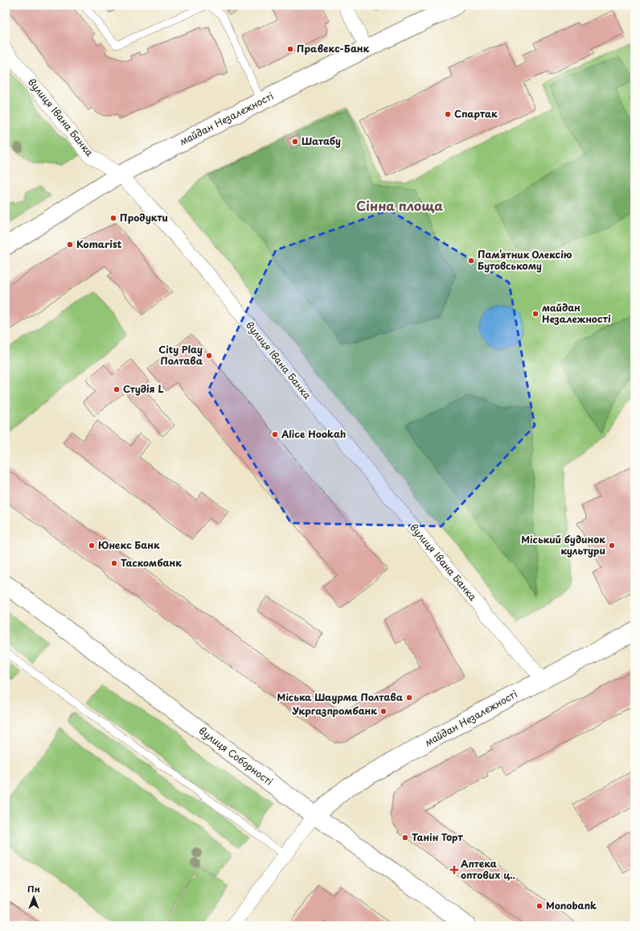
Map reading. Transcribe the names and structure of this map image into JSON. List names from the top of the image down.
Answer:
{
  "streets": {
    "main road": ["майдан Незалежності", "вулиця Соборності"],
    "street": ["вулиця Івана Банка"]
  },
  "crossings": [
    ["вулиця Івана Банка", "майдан Незалежності"],
    ["майдан Незалежності", "вулиця Соборності"]
  ],
  "districts": ["Сінна площа"],
  "places": {
    "other": [
      "Правекс-Банк",
      "Спартак",
      "Шатабу",
      "Продукти",
      "Komarist",
      "Пам’ятник Олексію Бутовському",
      "майдан Незалежності",
      "City Play Полтава",
      "Студія L",
      "Alice Hookah",
      "Юнекс Банк",
      "Міський будинок культури",
      "Таскомбанк",
      "Міська Шаурма Полтава",
      "Укргазпромбанк",
      "Танін Торт",
      "Monobank"
    ],
    "health": ["Аптека оптових ц.."]
  },
  "north": "top"
}
